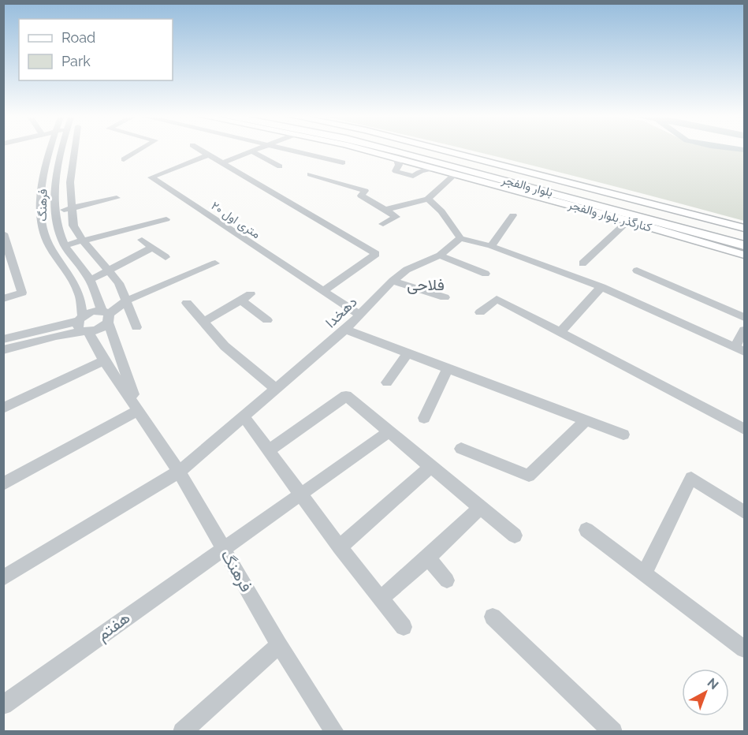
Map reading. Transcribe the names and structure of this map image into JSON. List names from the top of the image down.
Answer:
{
  "streets": {
    "highway": ["بلوار والفجر"],
    "main road": ["کنارگذر بلوار والفجر"],
    "street": [
      "فرهنگ",
      "۲۰ متری اول",
      "دهخدا",
      "هفتم"
    ]
  },
  "crossings": [
    ["فرهنگ", "دهخدا"],
    ["فرهنگ", "هفتم"],
    ["۲۰ متری اول", "دهخدا"]
  ],
  "districts": ["فلاحی"],
  "legend": ["Road", "Park"],
  "north": "top right"
}
